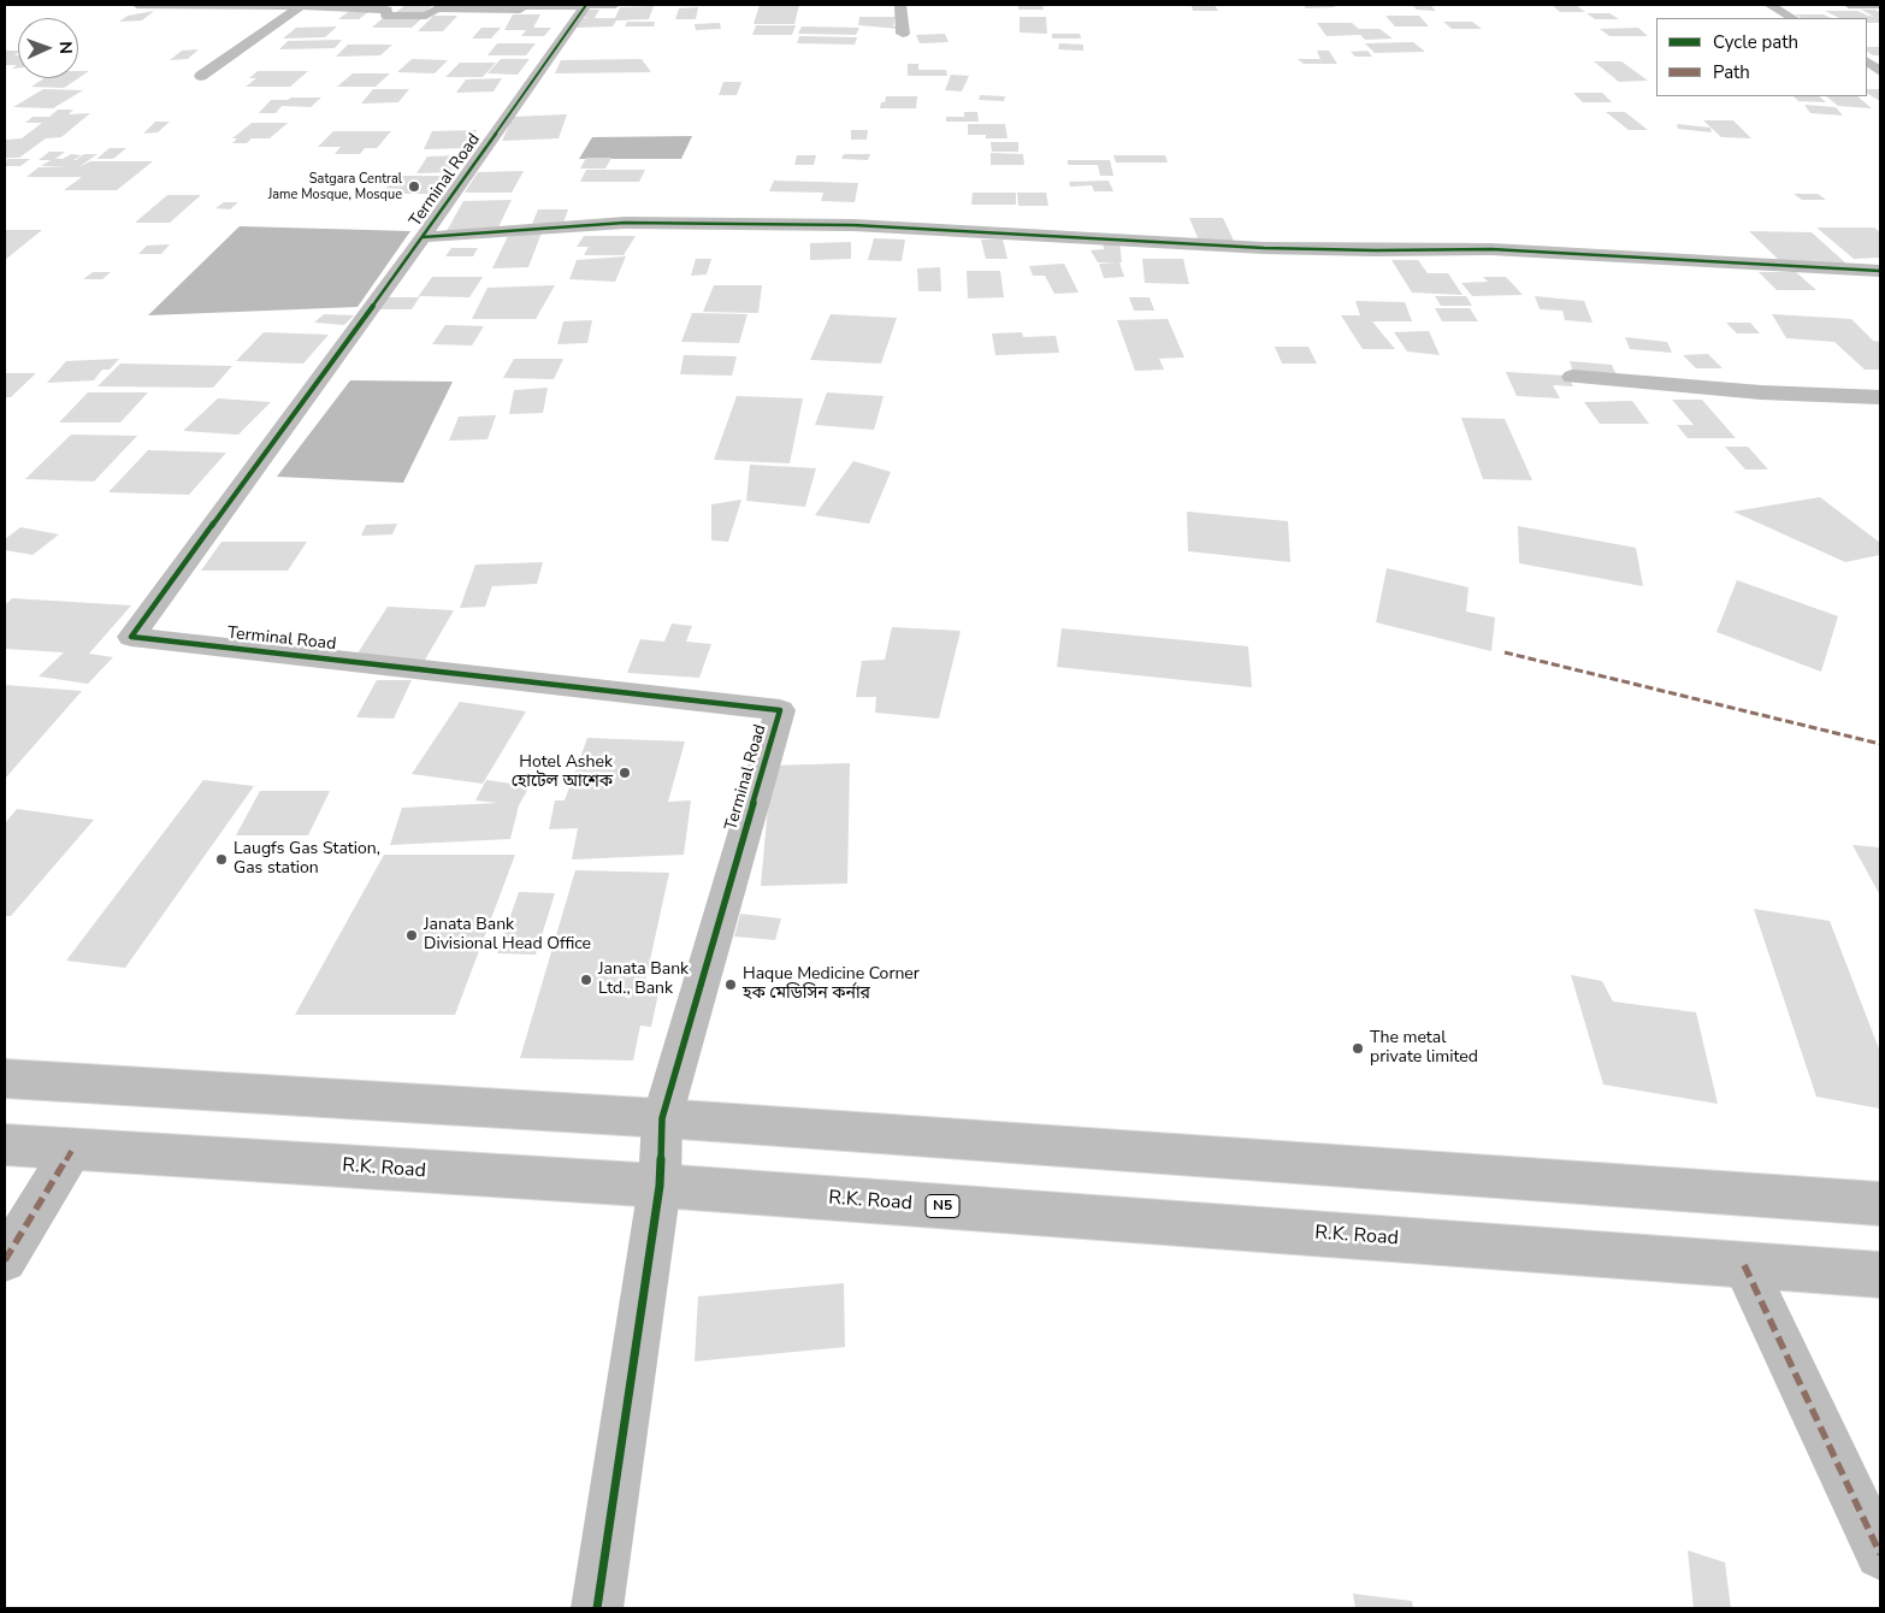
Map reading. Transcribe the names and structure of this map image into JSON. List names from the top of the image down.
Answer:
{
  "streets": {
    "main road": ["Terminal Road", "R.K. Road", "N5"]
  },
  "places": [
    "Satgara Central Jame Mosque, Mosque",
    "Hotel Ashek হোটেল আশেক",
    "Laugfs Gas Station, Gas station",
    "Janata Bank Divisional Head Office",
    "Janata Bank Ltd., Bank",
    "Haque Medicine Corner হক মেডিসিন কর্নার",
    "The metal private limited"
  ],
  "legend": ["Cycle path", "Path"],
  "north": "right"
}
